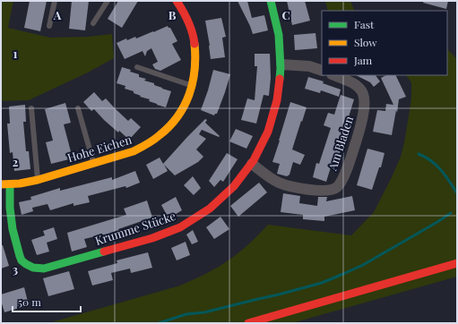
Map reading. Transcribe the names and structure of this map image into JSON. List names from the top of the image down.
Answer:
{
  "streets": {
    "street": ["Am Bladen", "Hohe Eichen", "Krumme Stücke"]
  },
  "crossings": [
    ["Am Bladen", "Krumme Stücke"],
    ["Hohe Eichen", "Krumme Stücke"]
  ],
  "legend": ["Fast", "Slow", "Jam"],
  "scale_bar": "50 m",
  "grid": {
    "columns": ["A", "B", "C"],
    "rows": ["1", "2", "3"]
  }
}
